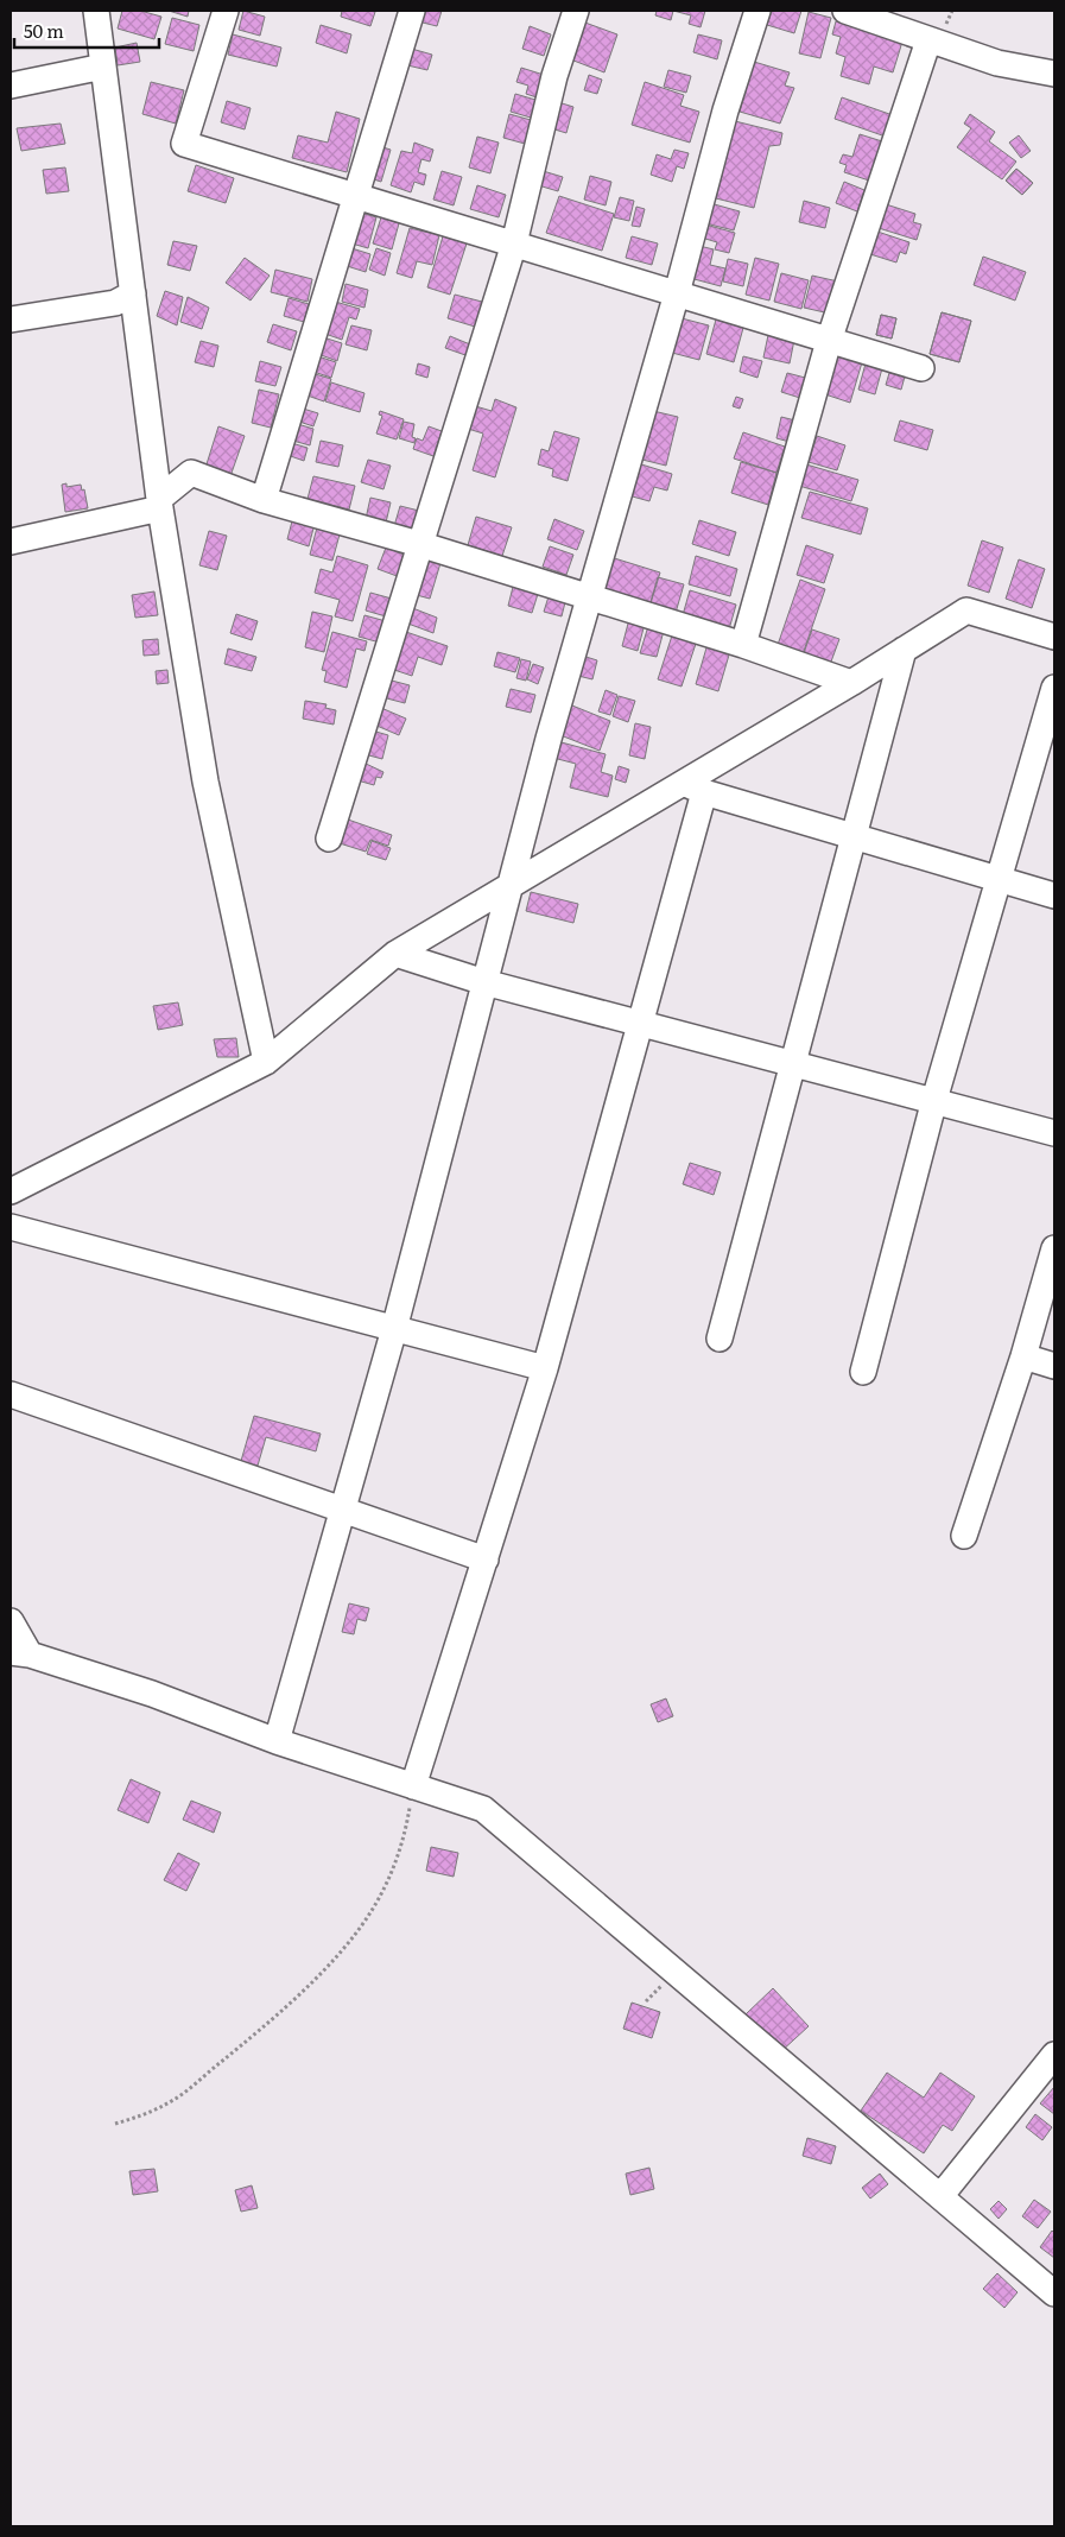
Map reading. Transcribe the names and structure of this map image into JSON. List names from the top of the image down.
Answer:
{
  "scale_bar": "50 m"
}
